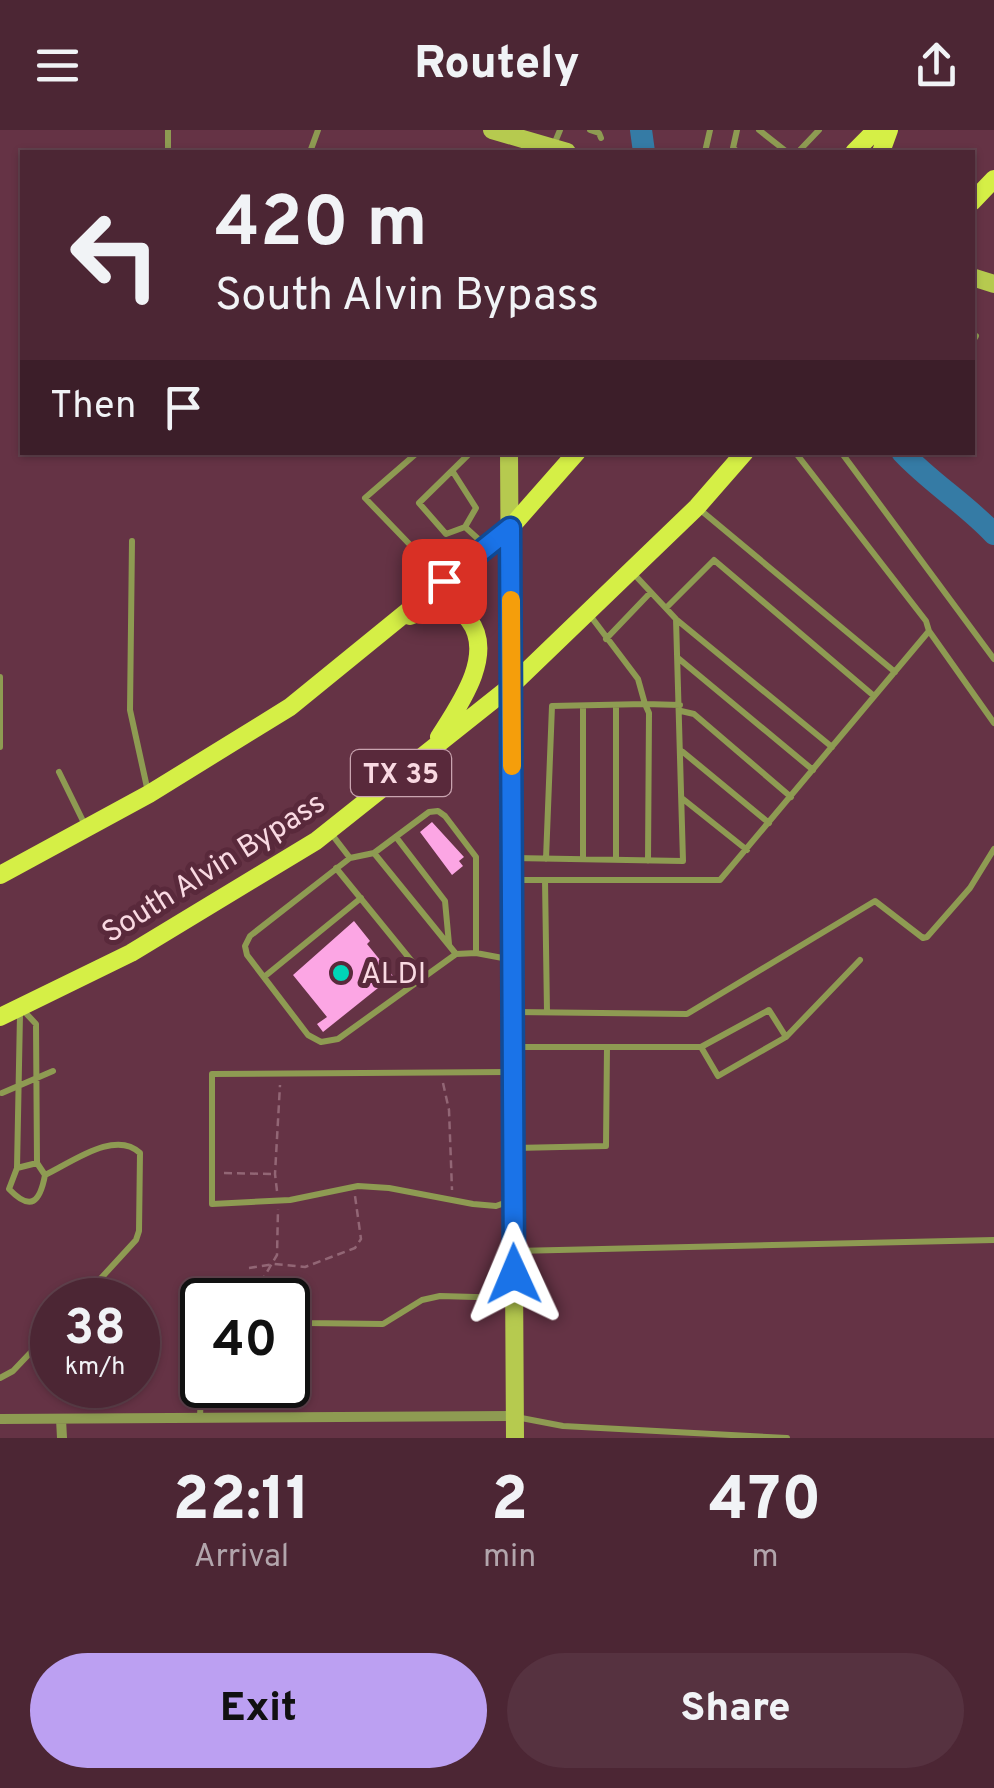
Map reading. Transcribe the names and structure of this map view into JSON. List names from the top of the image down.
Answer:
{
  "streets": {
    "main road": ["TX 35", "South Alvin Bypass"]
  },
  "places": ["ALDI"],
  "page": {
    "header": "Routely",
    "turn": ["420 m", "South Alvin Bypass"],
    "then": "Then",
    "speed": "38 km/h",
    "limit": "40",
    "eta": [
      "22:11",
      "Arrival",
      "2",
      "min",
      "470",
      "m"
    ],
    "buttons": ["Exit", "Share"]
  }
}
